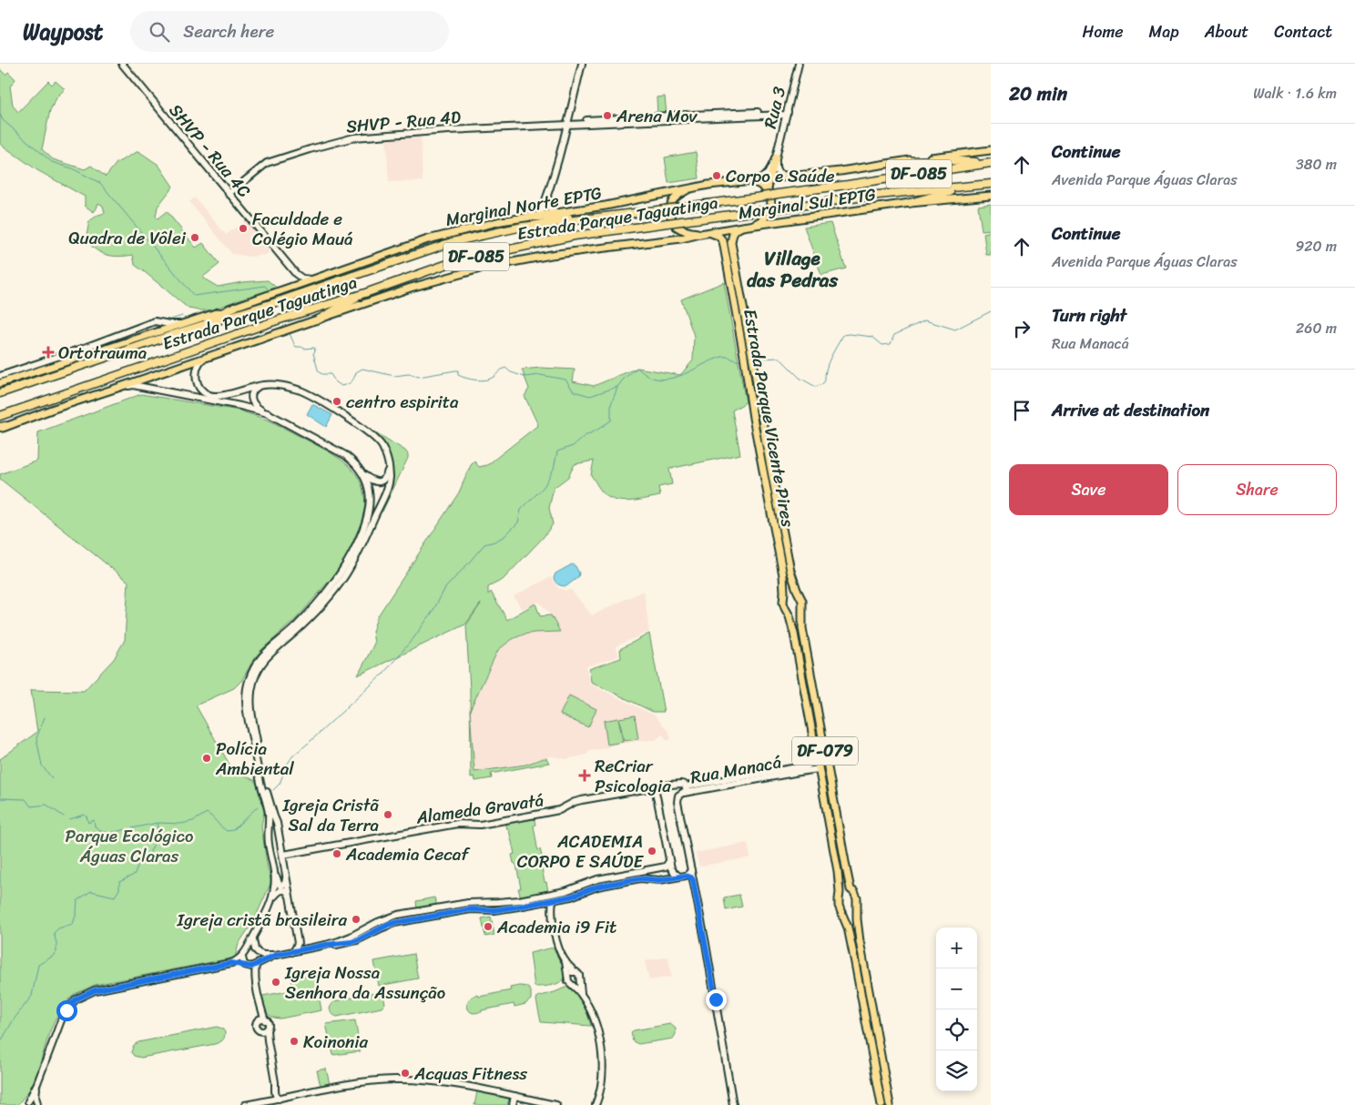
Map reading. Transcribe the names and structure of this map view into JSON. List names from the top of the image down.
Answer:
{
  "streets": {
    "highway": ["DF-085", "Estrada Parque Taguatinga"],
    "main road": [
      "Marginal Sul EPTG",
      "Marginal Norte EPTG",
      "Estrada Parque Vicente Pires",
      "DF-079"
    ],
    "street": [
      "Rua 3",
      "SHVP - Rua 4D",
      "SHVP - Rua 4C",
      "Rua Manacá",
      "Alameda Gravatá"
    ]
  },
  "crossings": [
    ["Rua 3", "SHVP - Rua 4D"],
    ["Rua 3", "Marginal Norte EPTG"],
    ["SHVP - Rua 4D", "SHVP - Rua 4C"],
    ["SHVP - Rua 4C", "Marginal Norte EPTG"],
    ["Marginal Sul EPTG", "Estrada Parque Vicente Pires"],
    ["Estrada Parque Vicente Pires", "DF-079"],
    ["DF-079", "Rua Manacá"],
    ["Rua Manacá", "Alameda Gravatá"]
  ],
  "districts": ["Village das Pedras"],
  "parks": ["Parque Ecológico Águas Claras"],
  "places": {
    "other": [
      "Arena Mov",
      "Corpo e Saúde",
      "Faculdade e Colégio Mauá",
      "Quadra de Vôlei",
      "centro espirita",
      "Polícia Ambiental",
      "Igreja Cristã Sal da Terra",
      "ACADEMIA CORPO E SAÚDE",
      "Academia Cecaf",
      "Igreja cristã brasileira",
      "Academia i9 Fit",
      "Igreja Nossa Senhora da Assunção",
      "Koinonia",
      "Acquas Fitness"
    ],
    "health": ["Ortotrauma", "ReCriar Psicologia"]
  },
  "page": {
    "header": "Waypost",
    "search": "Search here",
    "nav": [
      "Home",
      "Map",
      "About",
      "Contact"
    ],
    "heading": ["20 min", "Walk · 1.6 km"],
    "list": [
      ["Continue", "Avenida Parque Águas Claras", "380 m"],
      ["Continue", "Avenida Parque Águas Claras", "920 m"],
      ["Turn right", "Rua Manacá", "260 m"],
      "Arrive at destination"
    ],
    "buttons": ["Save", "Share"],
    "map_buttons": ["+", "−"]
  }
}
